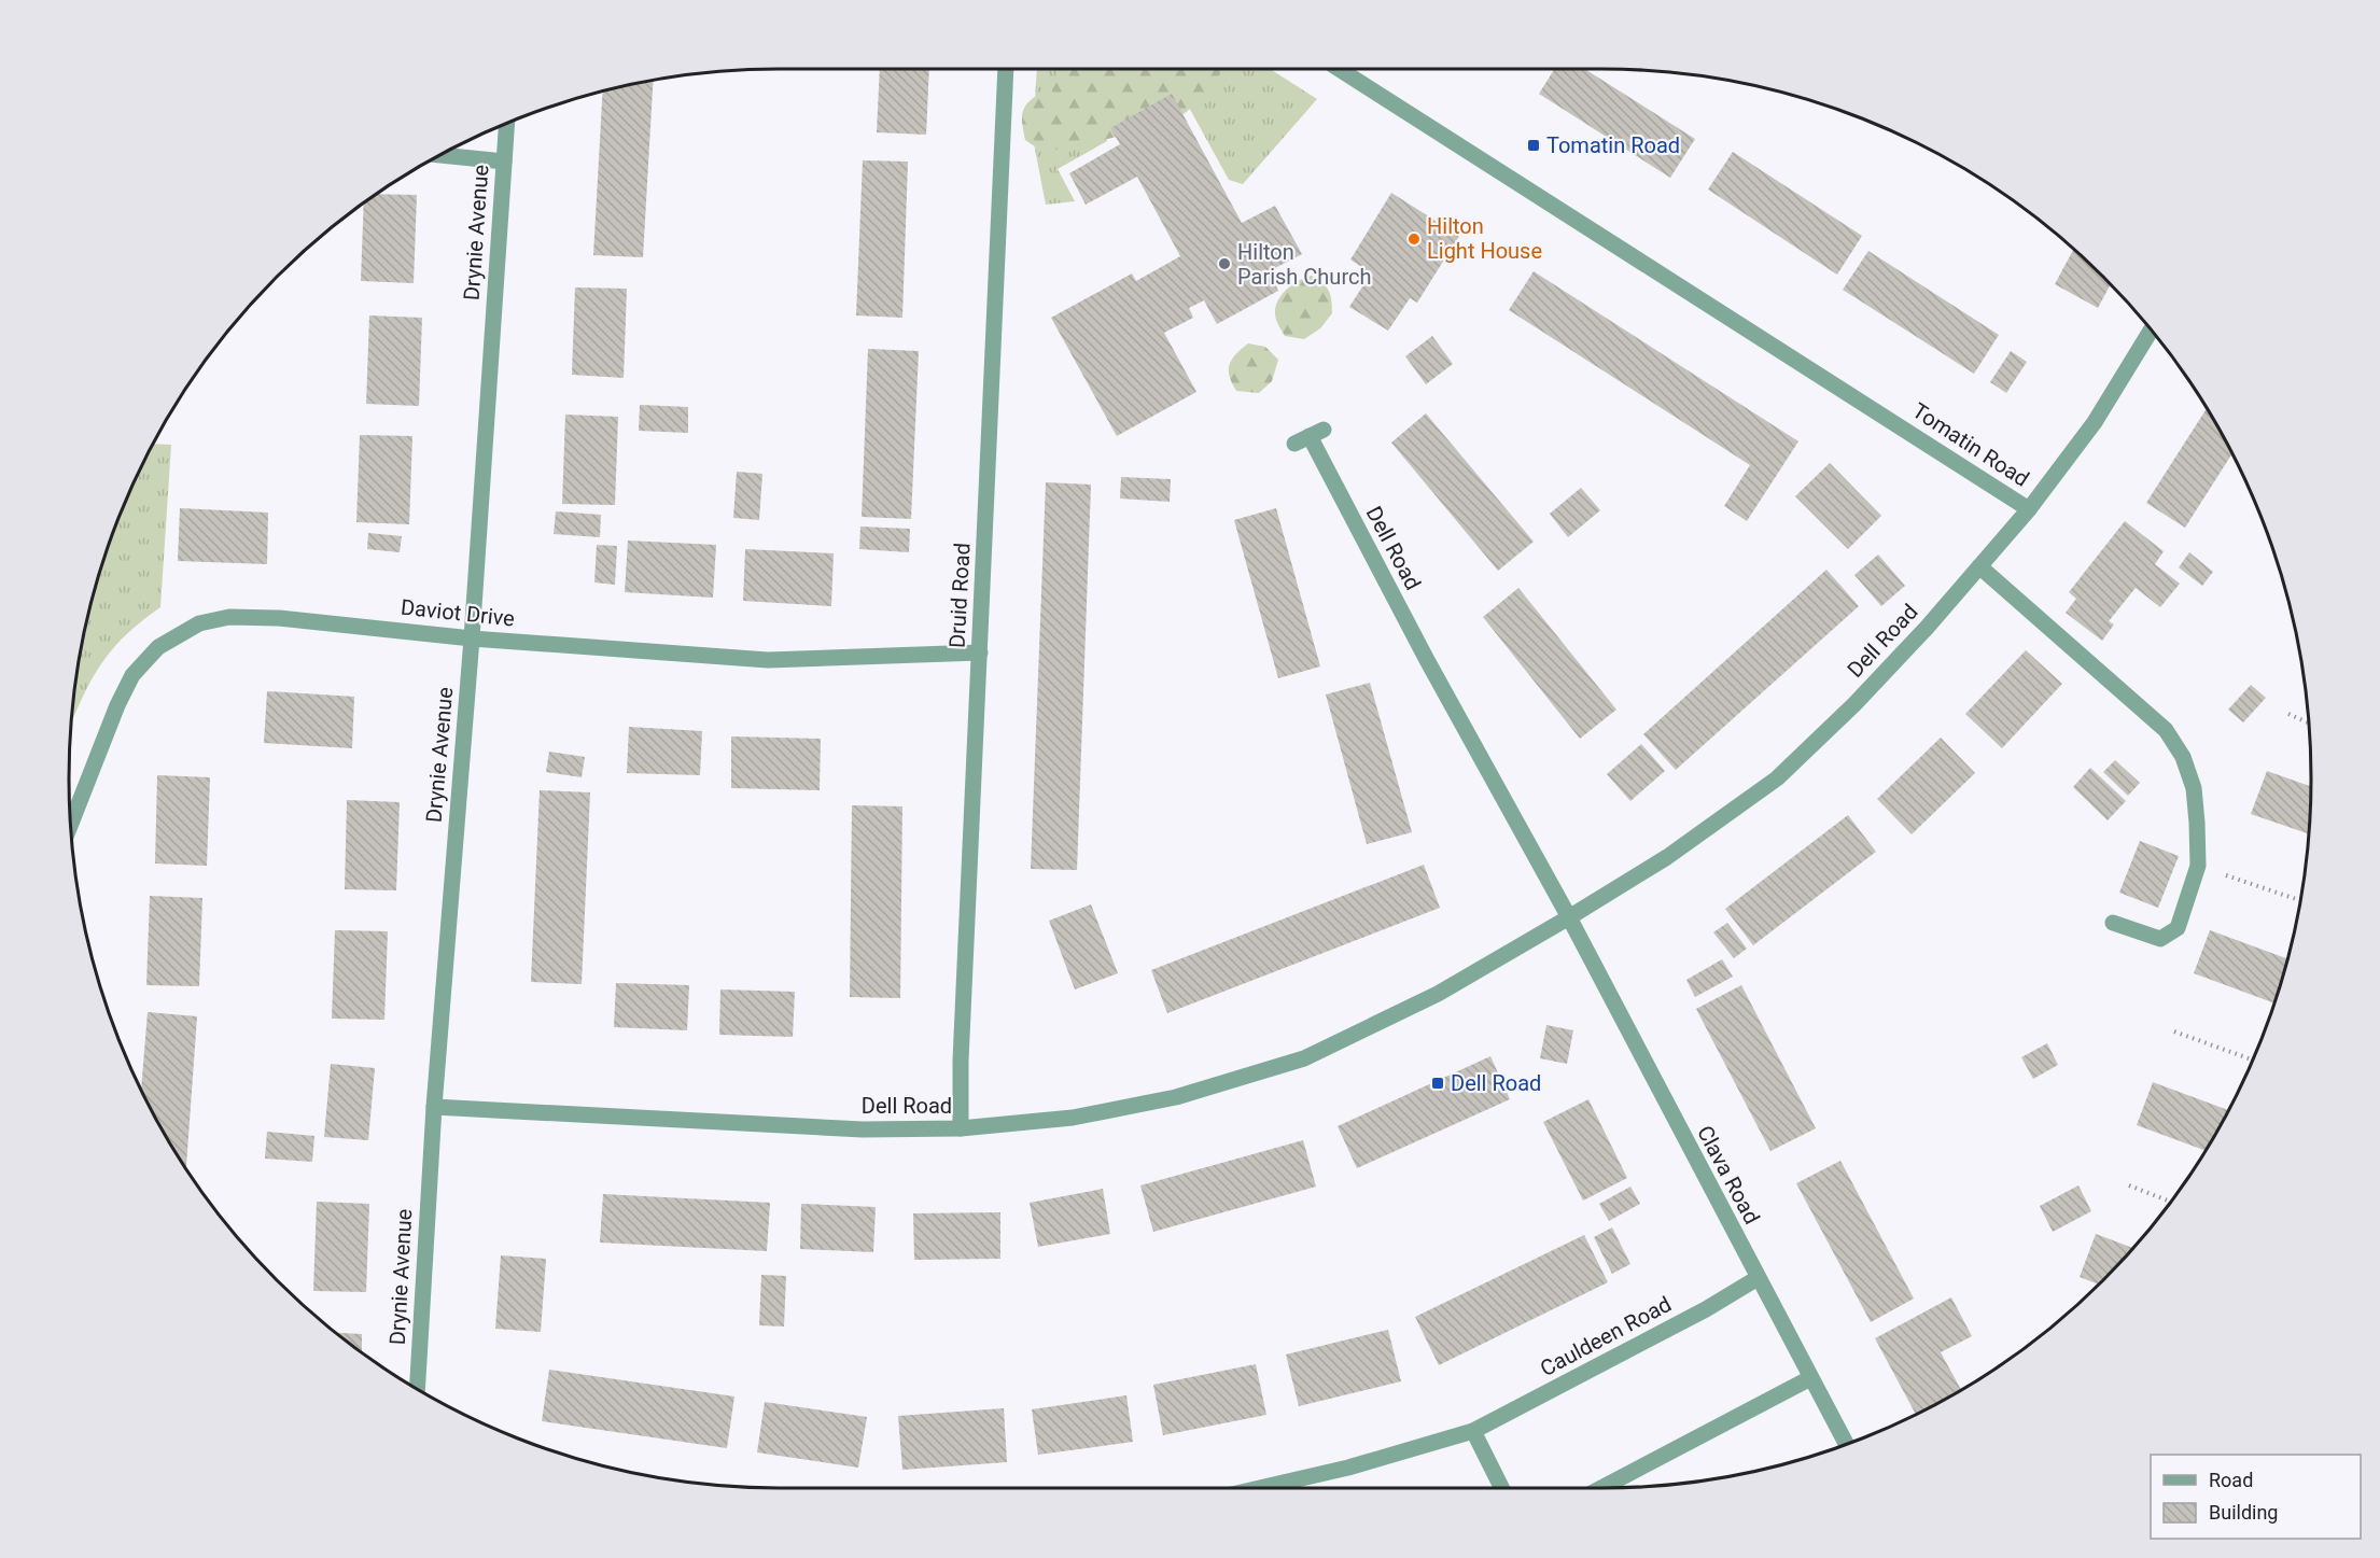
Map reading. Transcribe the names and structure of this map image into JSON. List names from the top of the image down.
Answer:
{
  "streets": {
    "street": [
      "Drynie Avenue",
      "Tomatin Road",
      "Dell Road",
      "Druid Road",
      "Daviot Drive",
      "Clava Road",
      "Cauldeen Road"
    ]
  },
  "crossings": [
    ["Drynie Avenue", "Dell Road"],
    ["Drynie Avenue", "Daviot Drive"],
    ["Tomatin Road", "Dell Road"],
    ["Dell Road", "Druid Road"],
    ["Dell Road", "Clava Road"],
    ["Druid Road", "Daviot Drive"],
    ["Clava Road", "Cauldeen Road"]
  ],
  "places": {
    "transit": ["Tomatin Road", "Dell Road"],
    "other": ["Hilton Light House", "Hilton Parish Church"]
  },
  "legend": ["Road", "Building"]
}
